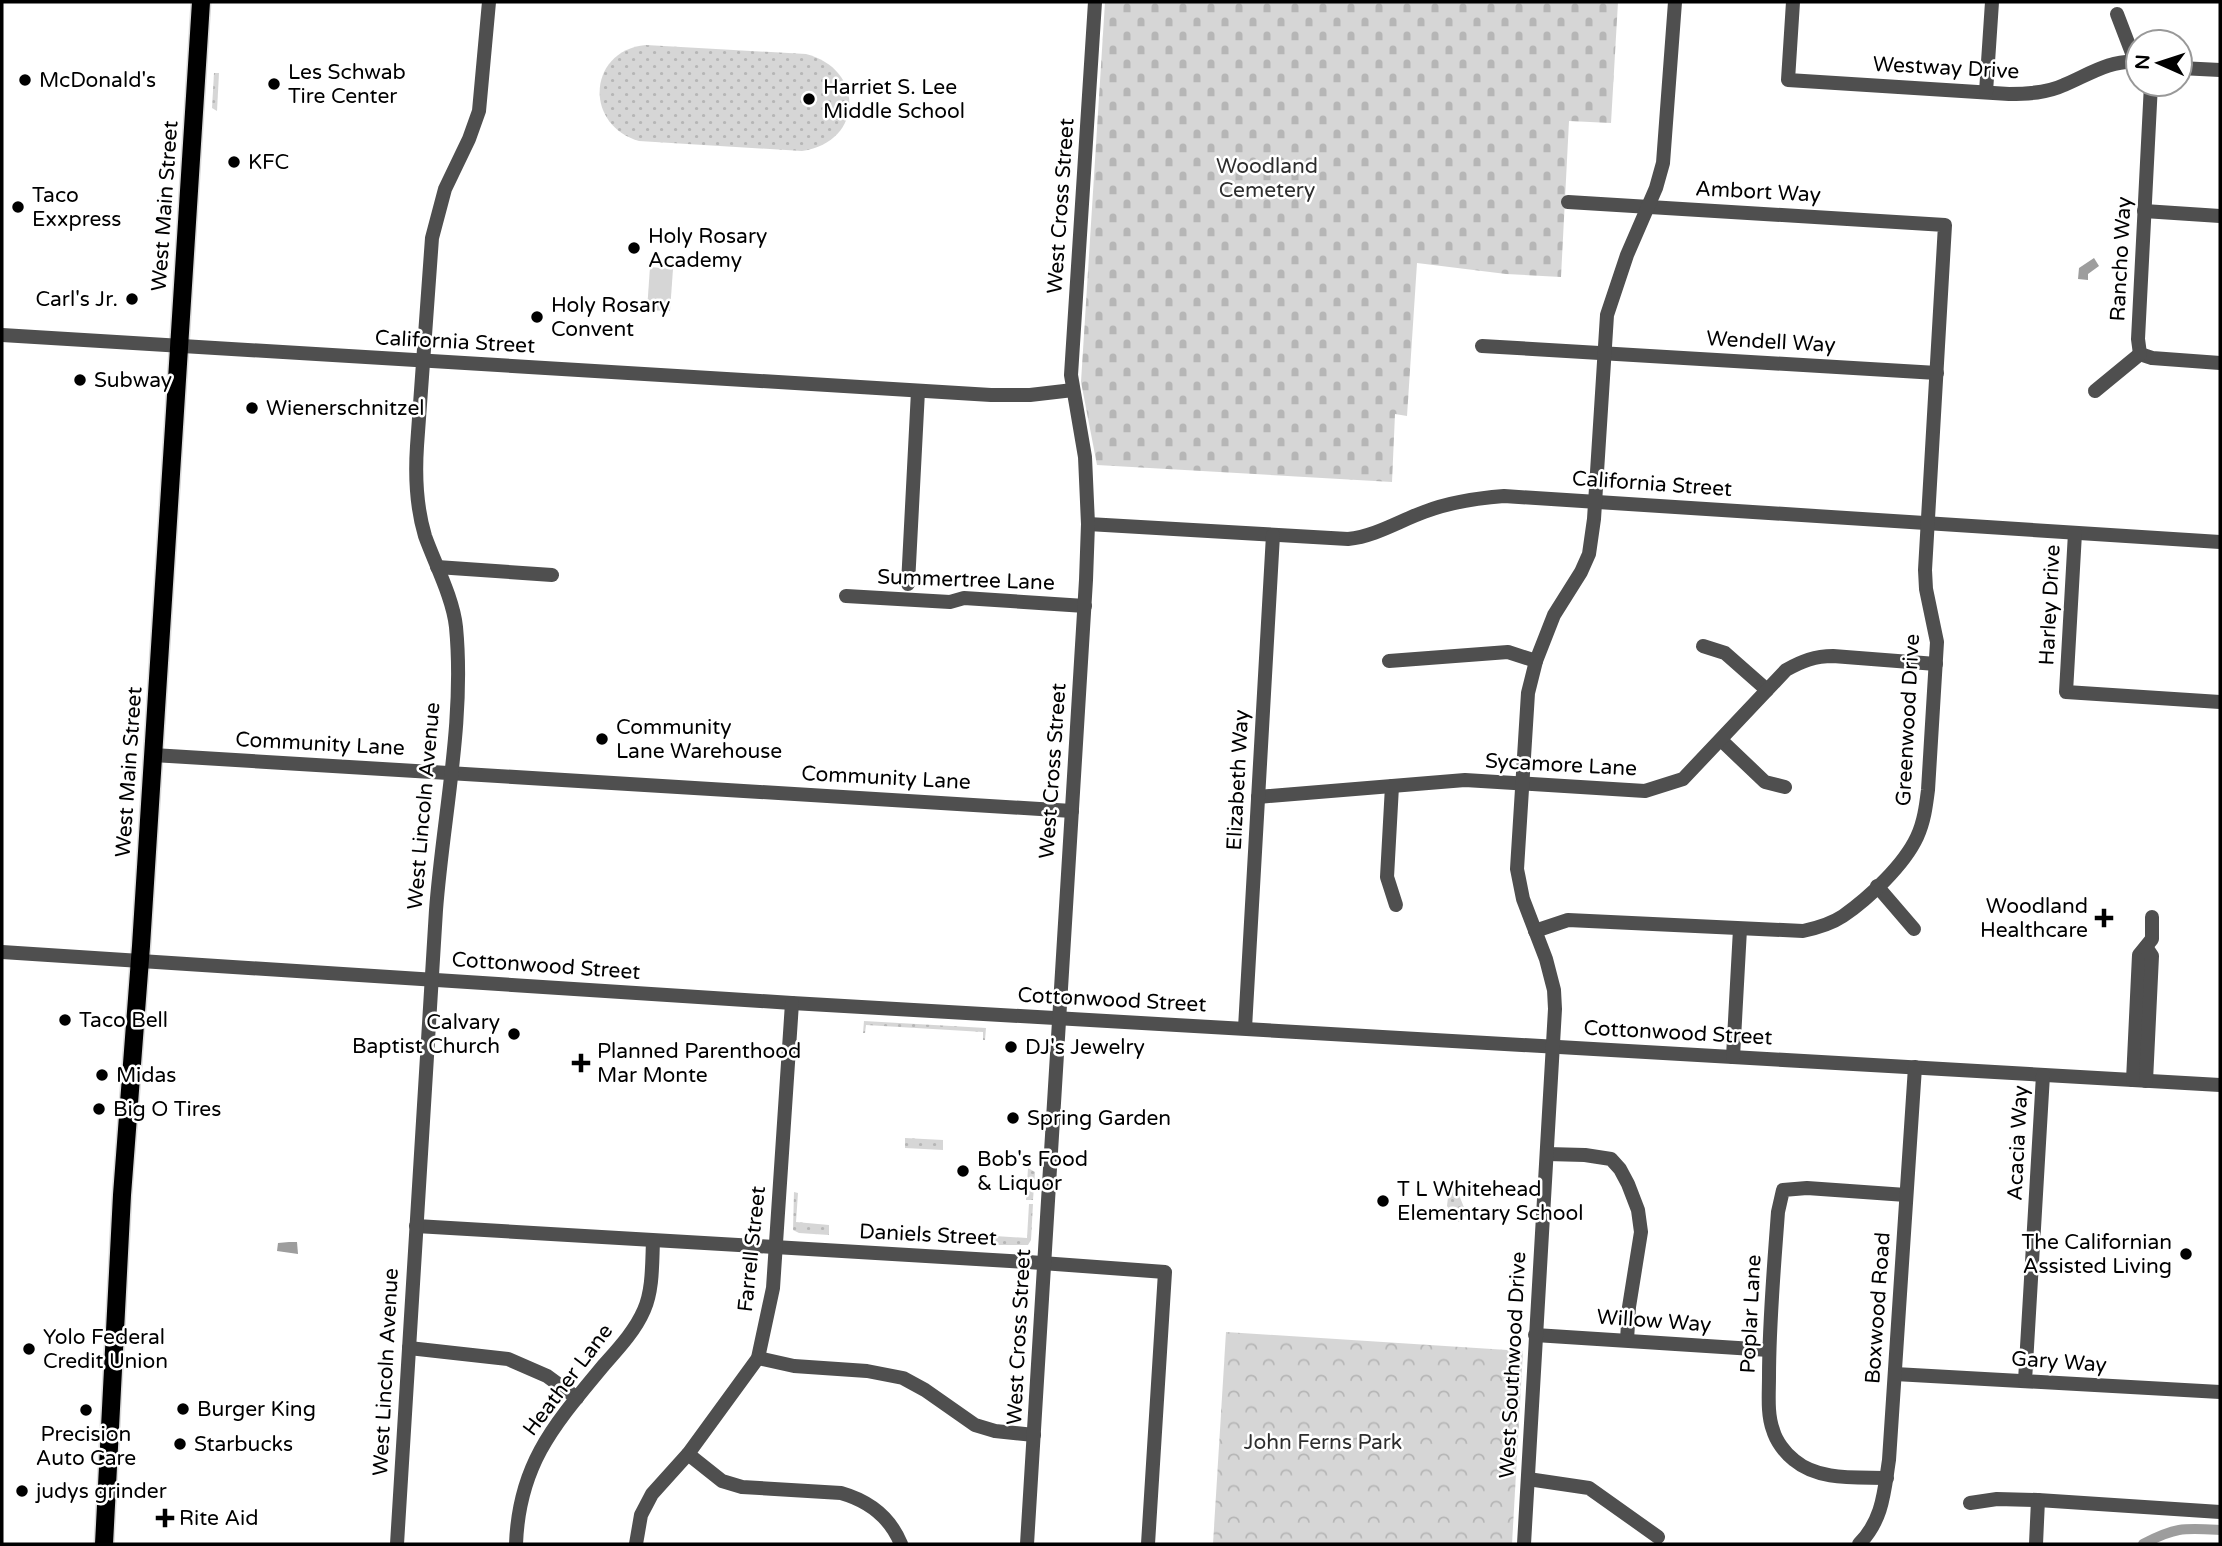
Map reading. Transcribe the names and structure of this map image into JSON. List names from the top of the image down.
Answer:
{
  "streets": {
    "main road": ["West Main Street"],
    "street": [
      "Westway Drive",
      "Ambort Way",
      "West Cross Street",
      "Rancho Way",
      "California Street",
      "Wendell Way",
      "Summertree Lane",
      "Harley Drive",
      "Greenwood Drive",
      "Community Lane",
      "Sycamore Lane",
      "Elizabeth Way",
      "West Lincoln Avenue",
      "Cottonwood Street",
      "Acacia Way",
      "Daniels Street",
      "Farrell Street",
      "Boxwood Road",
      "Poplar Lane",
      "Willow Way",
      "Gary Way",
      "West Southwood Drive",
      "Heather Lane"
    ]
  },
  "crossings": [
    ["Ambort Way", "Greenwood Drive"],
    ["Ambort Way", "West Southwood Drive"],
    ["West Main Street", "California Street"],
    ["West Main Street", "Community Lane"],
    ["West Main Street", "Cottonwood Street"],
    ["West Cross Street", "California Street"],
    ["West Cross Street", "Summertree Lane"],
    ["West Cross Street", "Community Lane"],
    ["West Cross Street", "Cottonwood Street"],
    ["West Cross Street", "Daniels Street"],
    ["California Street", "Harley Drive"],
    ["California Street", "Greenwood Drive"],
    ["California Street", "Elizabeth Way"],
    ["California Street", "West Lincoln Avenue"],
    ["California Street", "West Southwood Drive"],
    ["Wendell Way", "Greenwood Drive"],
    ["Wendell Way", "West Southwood Drive"],
    ["Greenwood Drive", "Sycamore Lane"],
    ["Greenwood Drive", "West Southwood Drive"],
    ["Community Lane", "West Lincoln Avenue"],
    ["Sycamore Lane", "Elizabeth Way"],
    ["Sycamore Lane", "West Southwood Drive"],
    ["Elizabeth Way", "Cottonwood Street"],
    ["West Lincoln Avenue", "Cottonwood Street"],
    ["West Lincoln Avenue", "Daniels Street"],
    ["Cottonwood Street", "Acacia Way"],
    ["Cottonwood Street", "Farrell Street"],
    ["Cottonwood Street", "Boxwood Road"],
    ["Cottonwood Street", "West Southwood Drive"],
    ["Acacia Way", "Gary Way"],
    ["Daniels Street", "Farrell Street"],
    ["Daniels Street", "Heather Lane"],
    ["Boxwood Road", "Poplar Lane"],
    ["Boxwood Road", "Gary Way"],
    ["Poplar Lane", "Willow Way"],
    ["Willow Way", "West Southwood Drive"]
  ],
  "parks": ["Woodland Cemetery", "John Ferns Park"],
  "places": {
    "other": [
      "McDonald's",
      "Les Schwab Tire Center",
      "Harriet S. Lee Middle School",
      "KFC",
      "Taco Exxpress",
      "Holy Rosary Academy",
      "Carl's Jr.",
      "Holy Rosary Convent",
      "Subway",
      "Wienerschnitzel",
      "Community Lane Warehouse",
      "Taco Bell",
      "Calvary Baptist Church",
      "DJ's Jewelry",
      "Midas",
      "Big O Tires",
      "Spring Garden",
      "Bob's Food & Liquor",
      "T L Whitehead Elementary School",
      "The Californian Assisted Living",
      "Yolo Federal Credit Union",
      "Burger King",
      "Precision Auto Care",
      "Starbucks",
      "judys grinder"
    ],
    "health": ["Woodland Healthcare", "Planned Parenthood Mar Monte", "Rite Aid"]
  },
  "north": "left"
}
